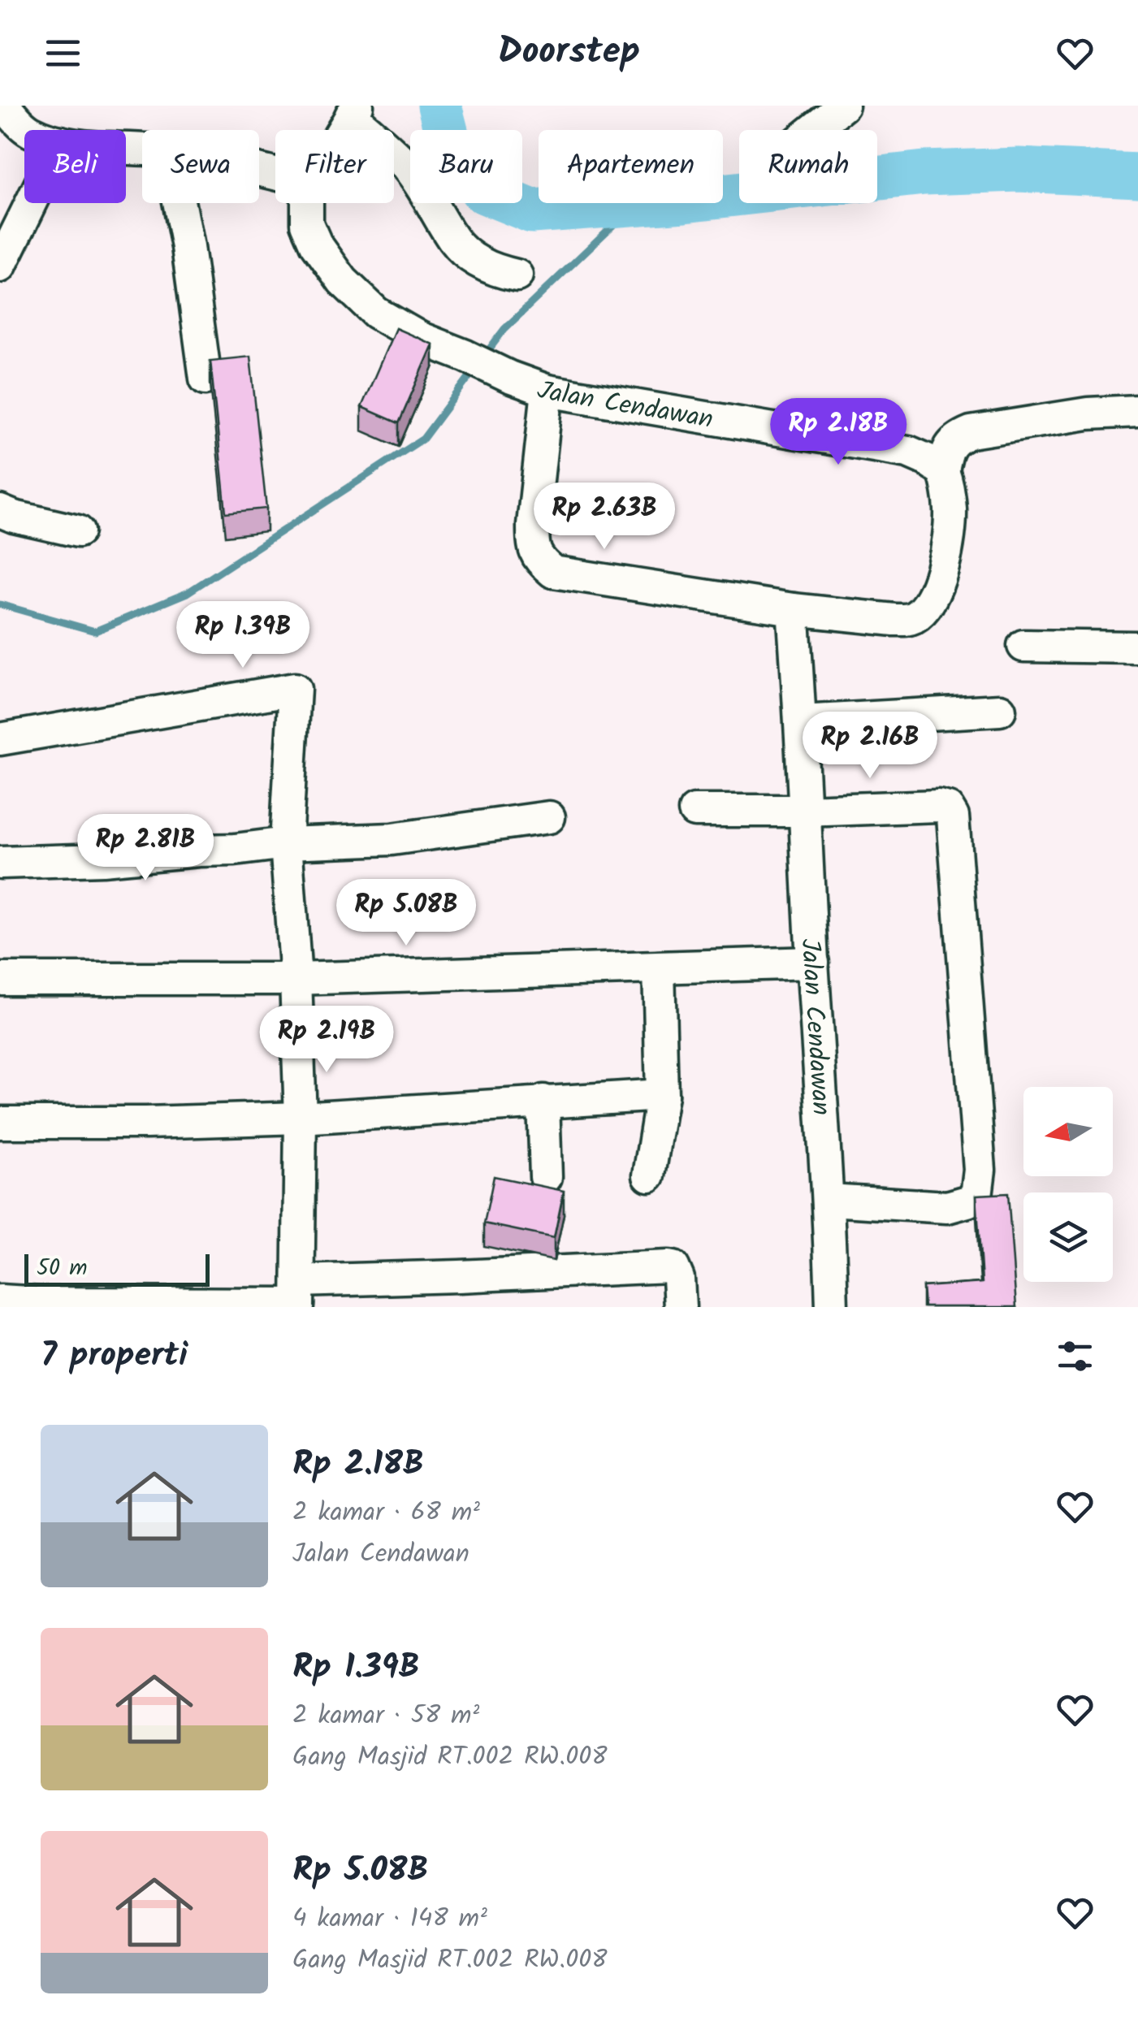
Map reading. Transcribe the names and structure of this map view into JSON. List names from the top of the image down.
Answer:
{
  "streets": {
    "street": ["Jalan Cendawan"]
  },
  "scale_bar": "50 m",
  "north": "left",
  "page": {
    "header": "Doorstep",
    "chip": [
      "Beli",
      "Sewa",
      "Filter",
      "Baru",
      "Apartemen",
      "Rumah"
    ],
    "price": [
      "Rp 2.18B",
      "Rp 2.63B",
      "Rp 1.39B",
      "Rp 2.16B",
      "Rp 2.81B",
      "Rp 5.08B",
      "Rp 2.19B"
    ],
    "scale": "50 m",
    "heading": "7 properti",
    "list": [
      {
        "name": "Rp 2.18B",
        "note": "2 kamar · 68 m² · Jalan Cendawan"
      },
      {
        "name": "Rp 1.39B",
        "note": "2 kamar · 58 m² · Gang Masjid RT.002 RW.008"
      },
      {
        "name": "Rp 5.08B",
        "note": "4 kamar · 148 m² · Gang Masjid RT.002 RW.008"
      }
    ]
  }
}
